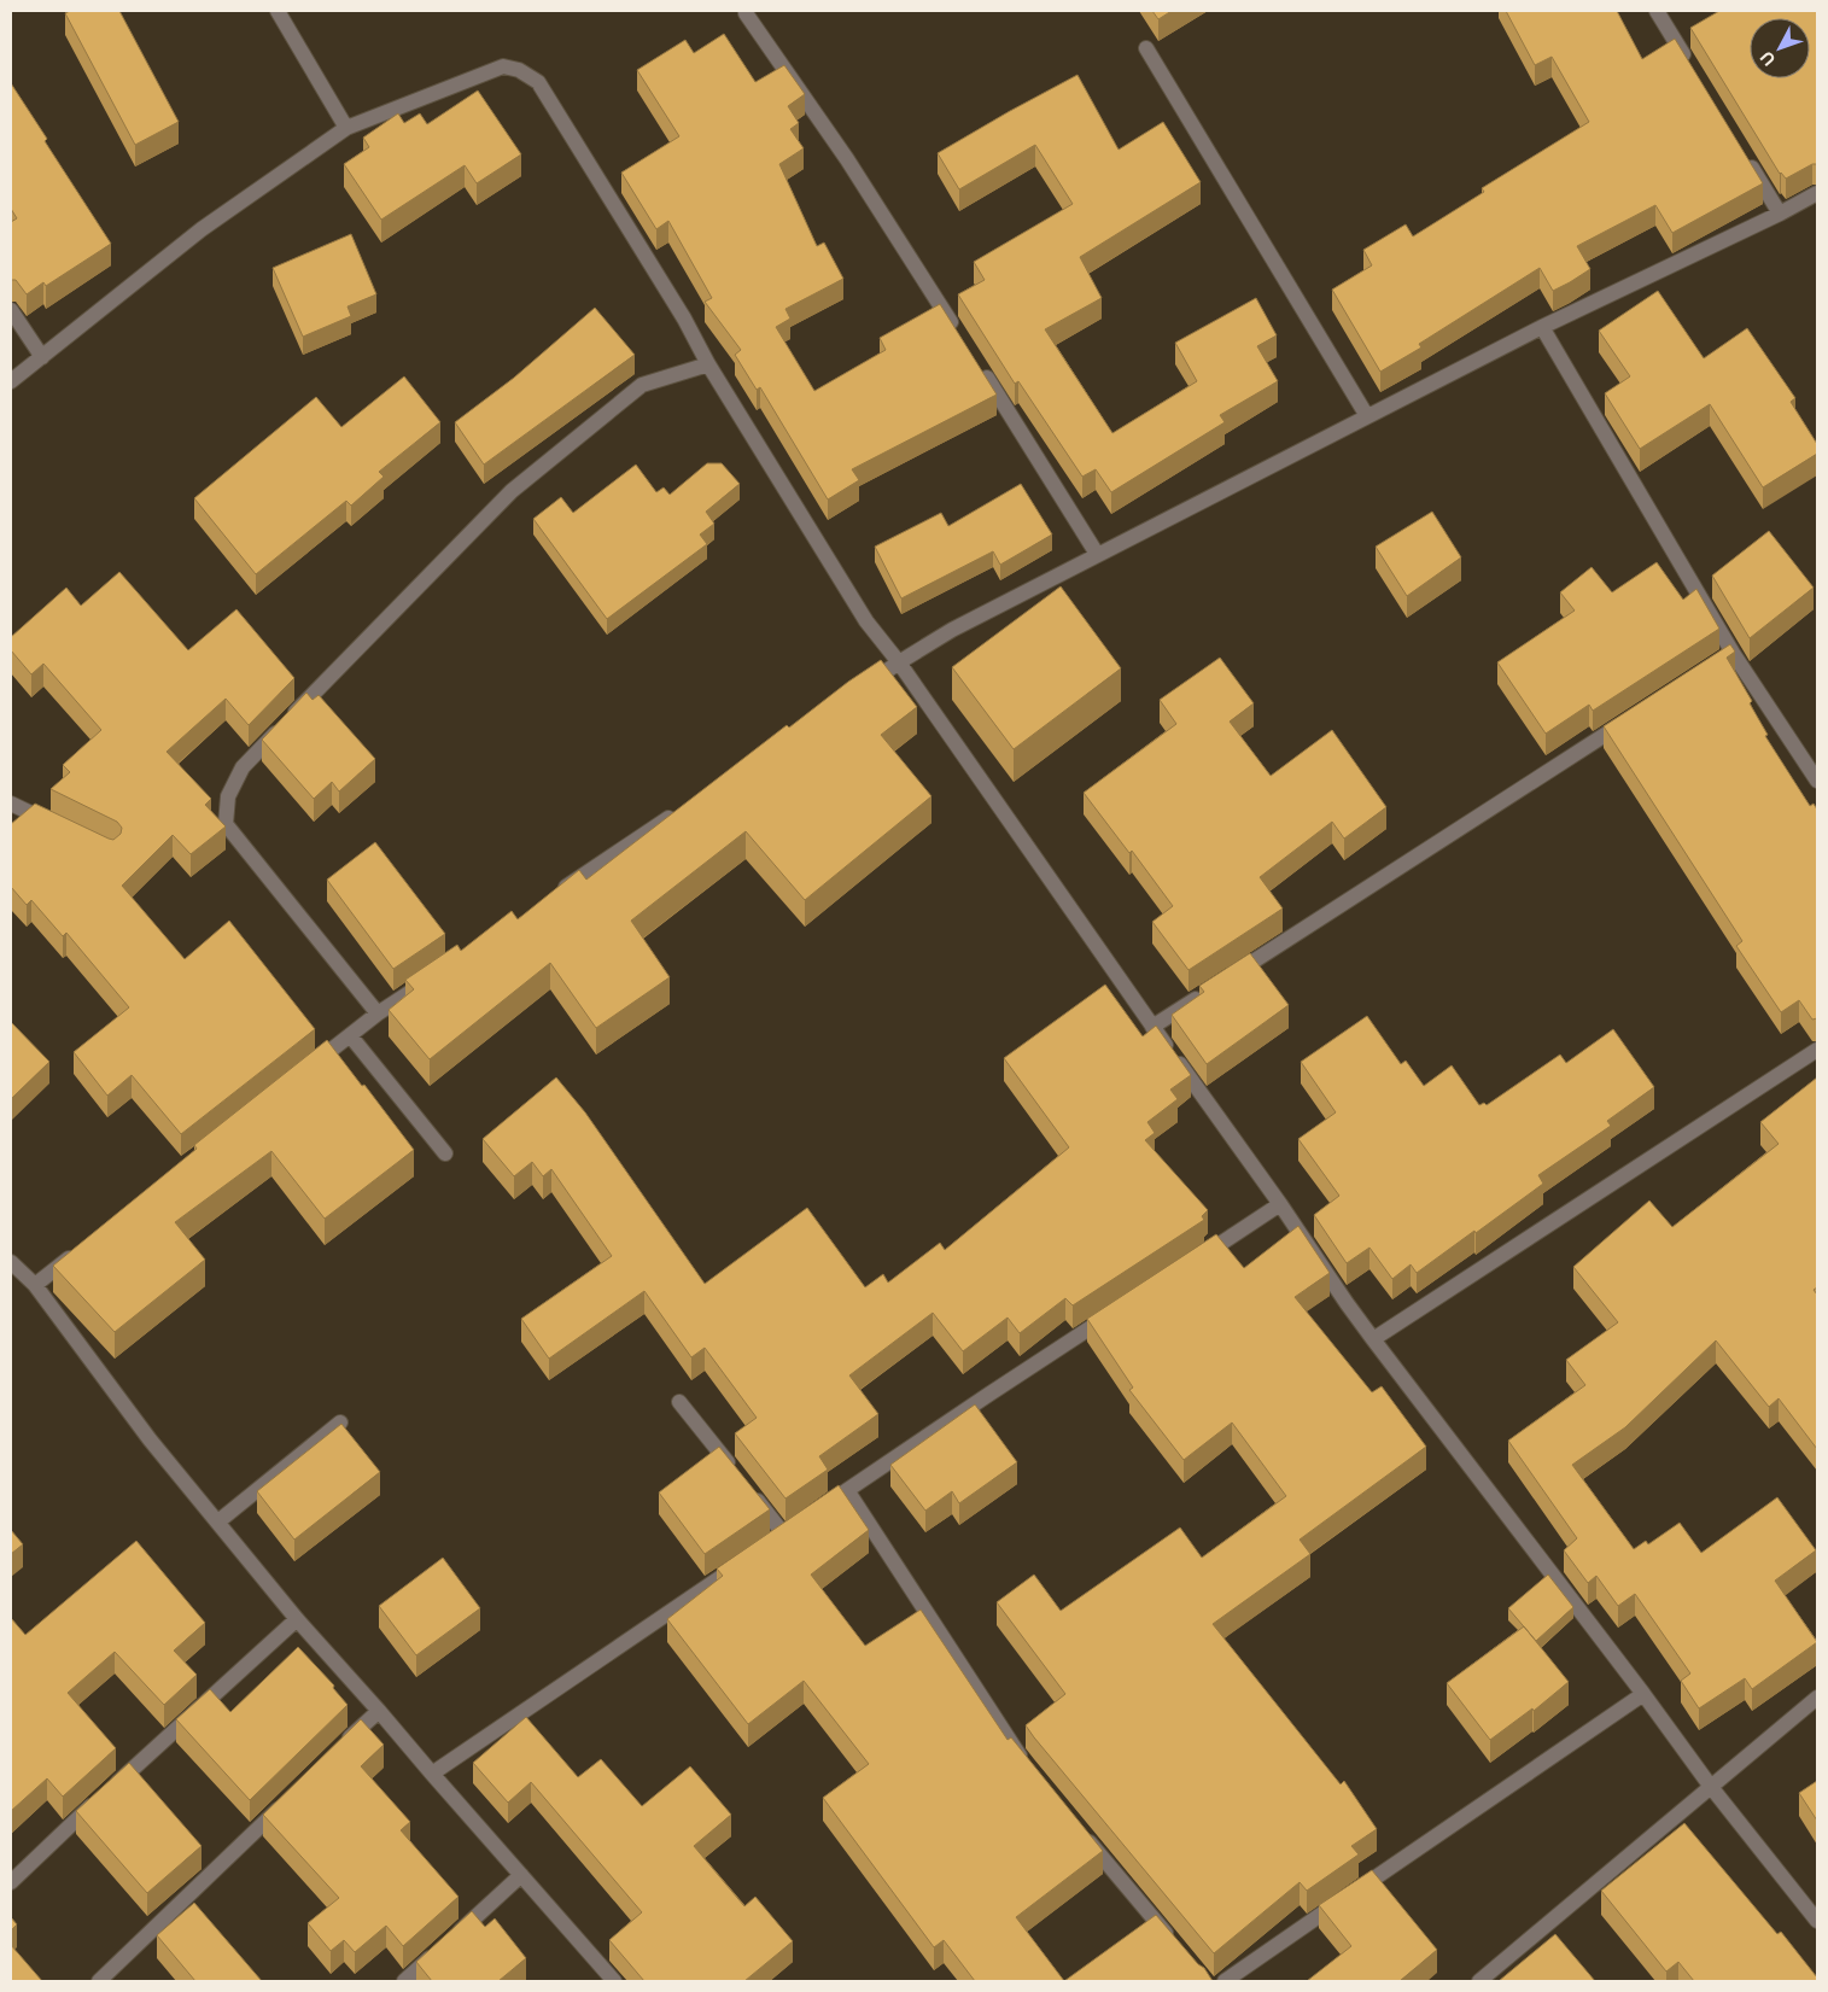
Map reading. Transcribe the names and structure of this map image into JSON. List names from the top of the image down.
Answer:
{
  "north": "bottom left"
}
